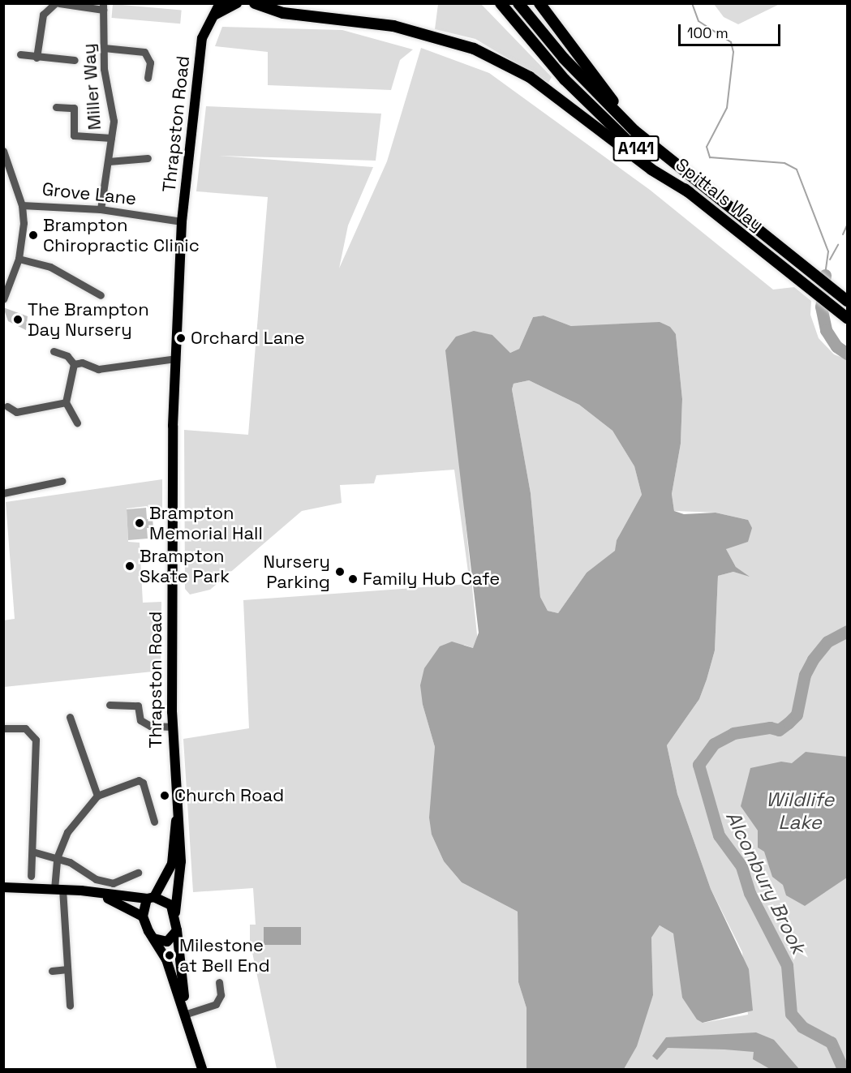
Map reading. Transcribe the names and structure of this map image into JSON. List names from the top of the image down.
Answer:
{
  "streets": {
    "highway": ["A141", "Spittals Way"],
    "main road": ["Thrapston Road"],
    "street": ["Miller Way", "Grove Lane"]
  },
  "crossings": [
    ["Miller Way", "Grove Lane"],
    ["Thrapston Road", "Grove Lane"]
  ],
  "water": ["Wildlife Lake", "Alconbury Brook"],
  "places": [
    "Brampton Chiropractic Clinic",
    "The Brampton Day Nursery",
    "Orchard Lane",
    "Brampton Memorial Hall",
    "Brampton Skate Park",
    "Nursery Parking",
    "Family Hub Cafe",
    "Church Road",
    "Milestone at Bell End"
  ],
  "scale_bar": "100 m"
}
